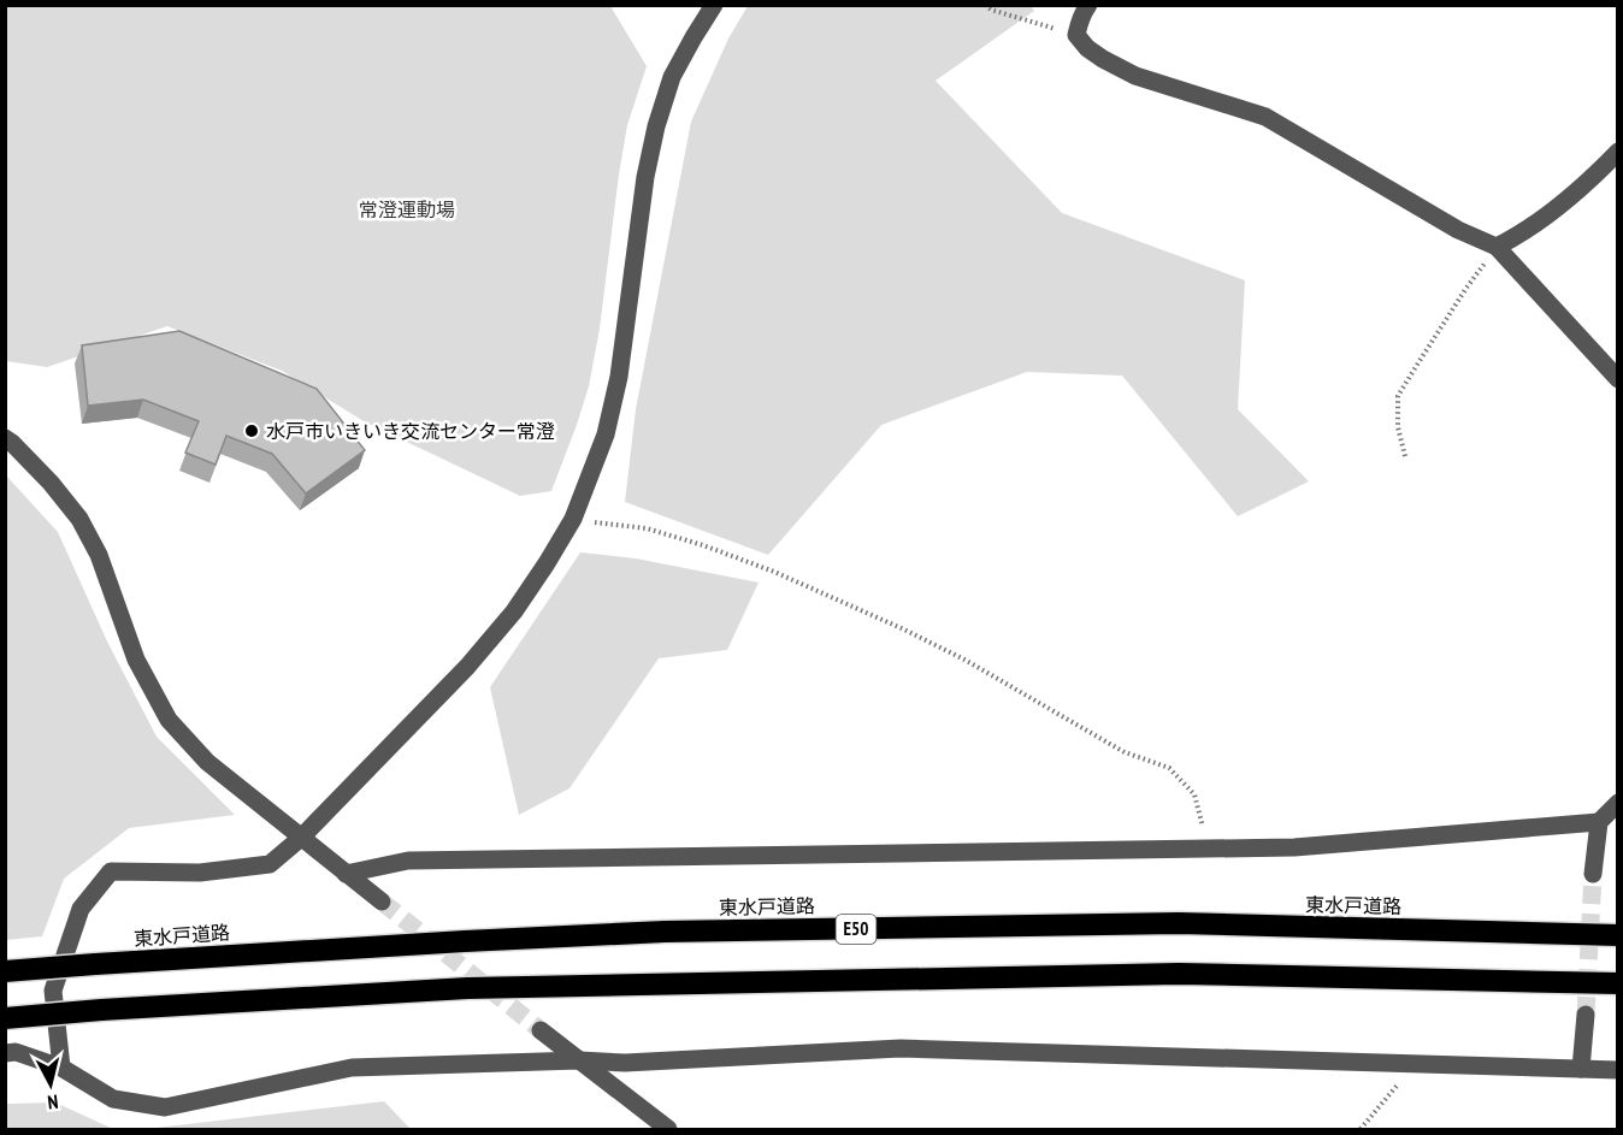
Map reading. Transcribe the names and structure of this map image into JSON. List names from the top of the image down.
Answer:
{
  "streets": {
    "highway": ["東水戸道路", "E50"]
  },
  "parks": ["常澄運動場"],
  "places": ["水戸市いきいき交流センター常澄"],
  "north": "bottom"
}
